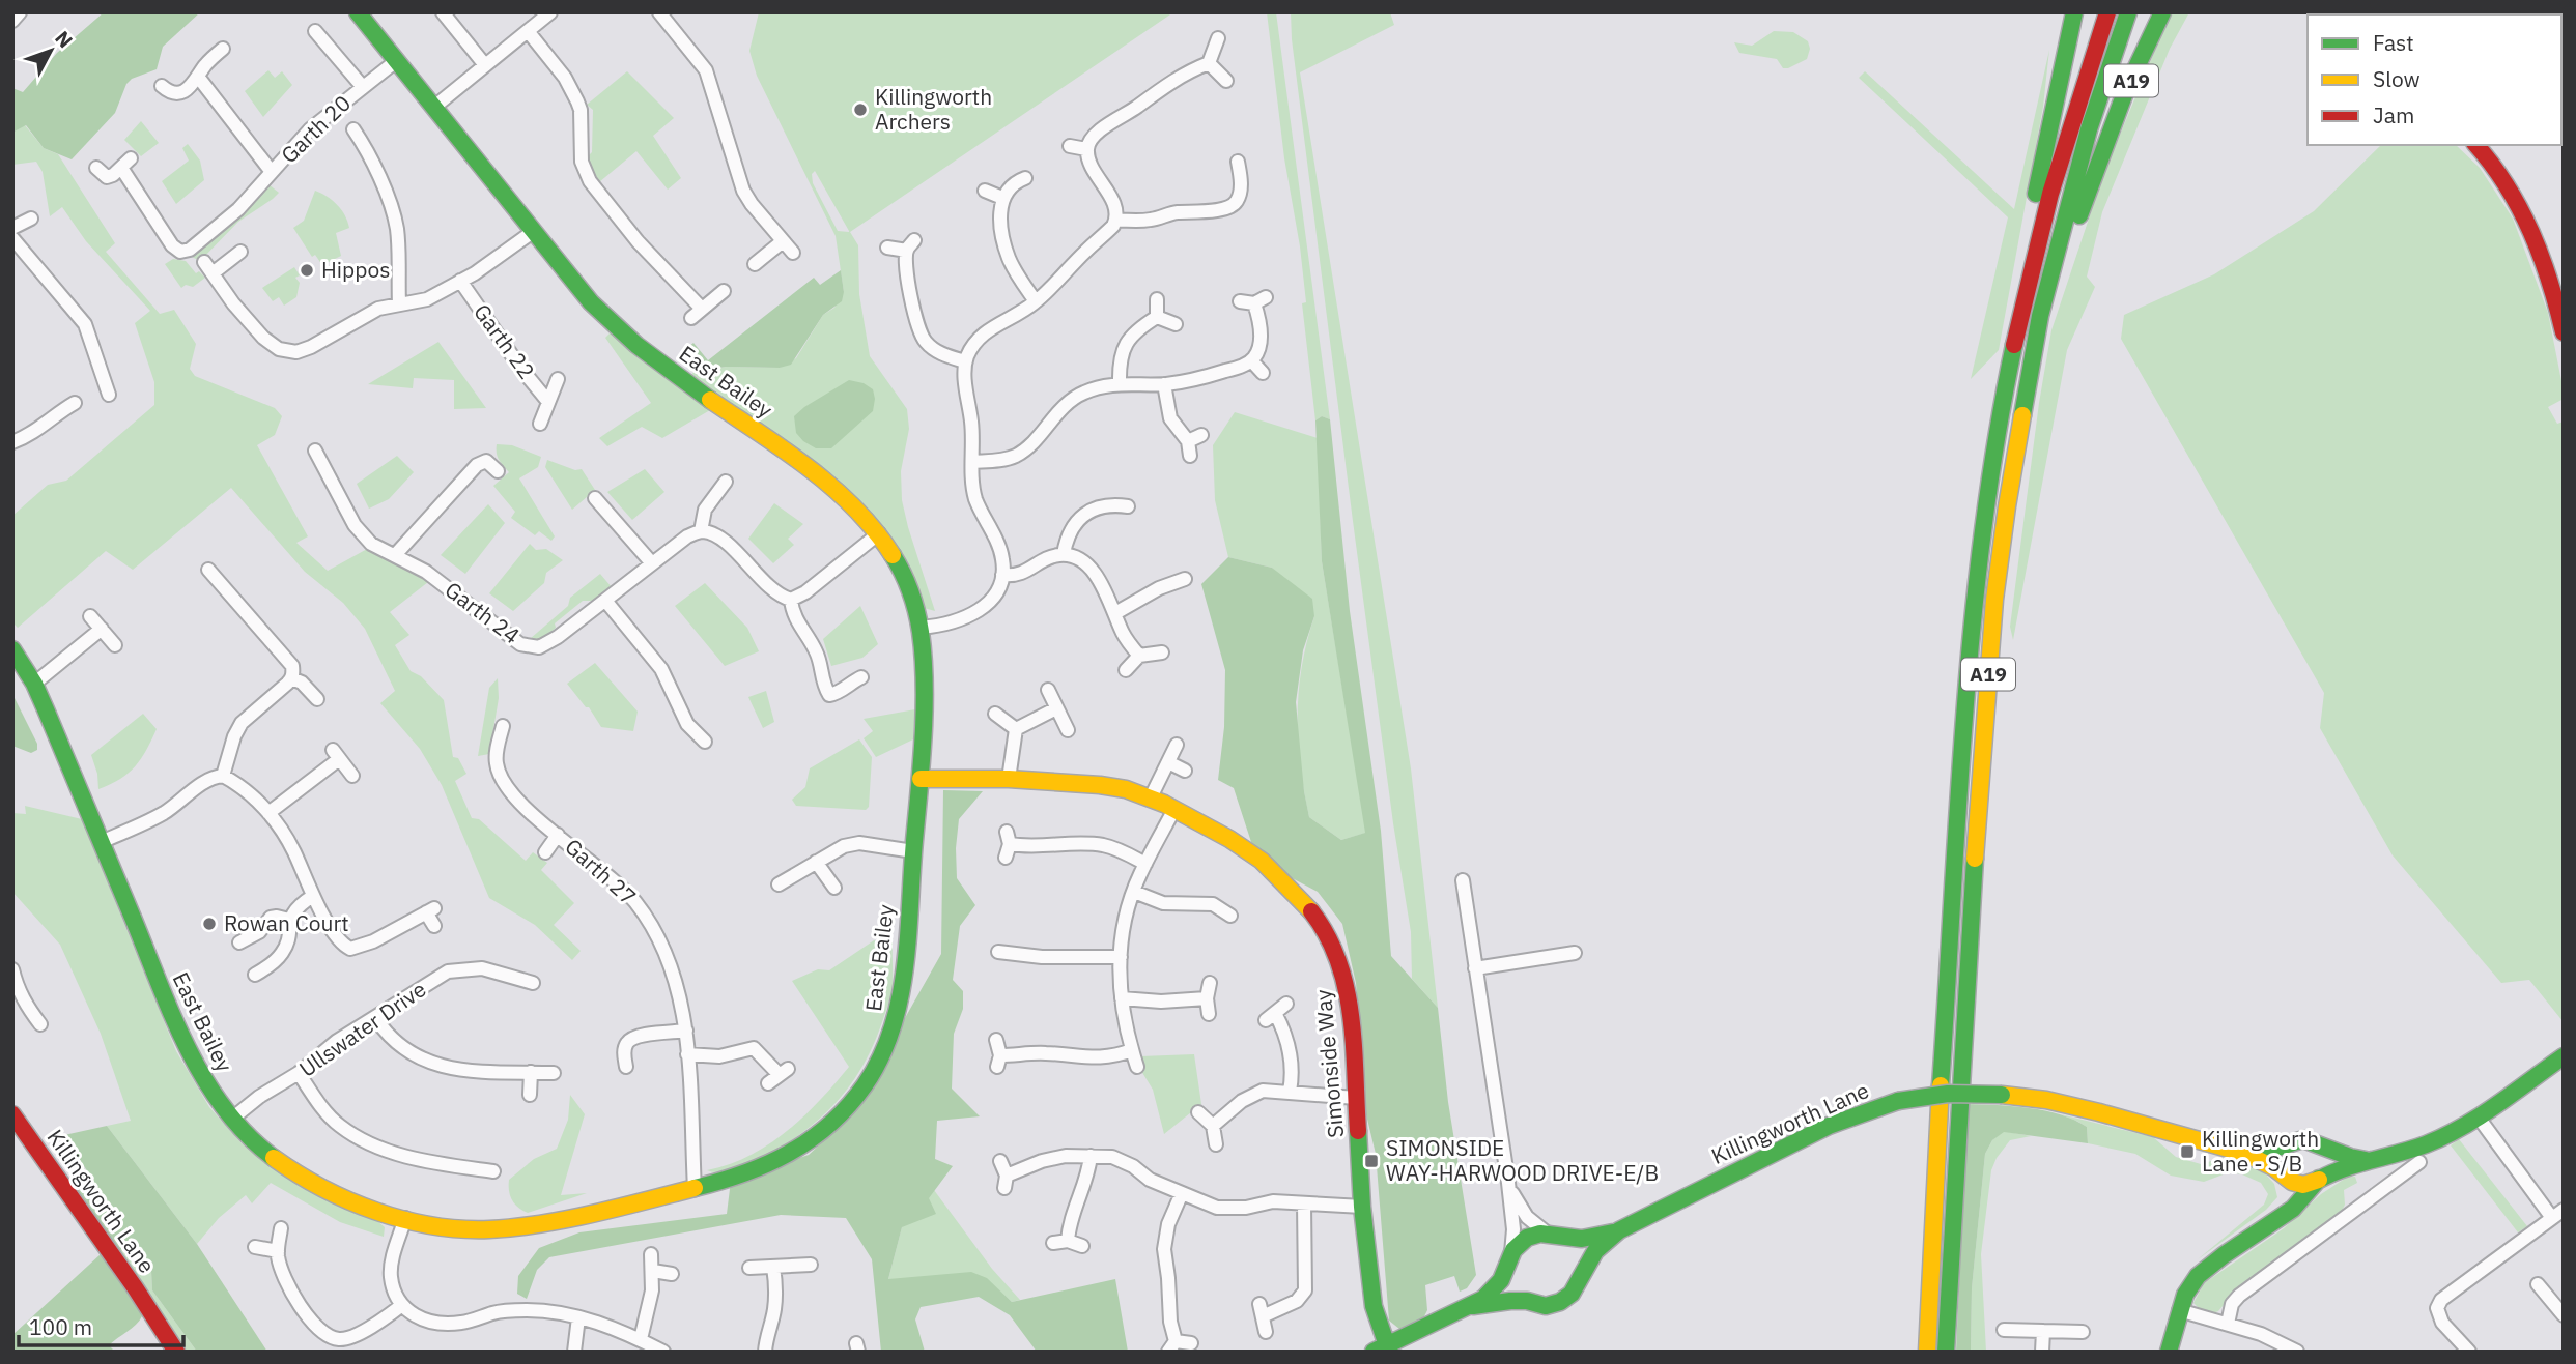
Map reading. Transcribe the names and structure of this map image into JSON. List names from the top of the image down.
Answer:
{
  "streets": {
    "main road": [
      "A19",
      "East Bailey",
      "Simonside Way",
      "Killingworth Lane"
    ],
    "street": [
      "Garth 20",
      "Garth 22",
      "Garth 24",
      "Garth 27",
      "Ullswater Drive"
    ]
  },
  "crossings": [
    ["Garth 20", "East Bailey"],
    ["Garth 22", "East Bailey"],
    ["East Bailey", "Garth 27"],
    ["East Bailey", "Ullswater Drive"],
    ["East Bailey", "Simonside Way"]
  ],
  "places": {
    "other": ["Killingworth Archers", "Hippos", "Rowan Court"],
    "transit": ["Killingworth Lane - S/B", "SIMONSIDE WAY-HARWOOD DRIVE-E/B"]
  },
  "legend": ["Fast", "Slow", "Jam"],
  "scale_bar": "100 m",
  "north": "top right"
}
